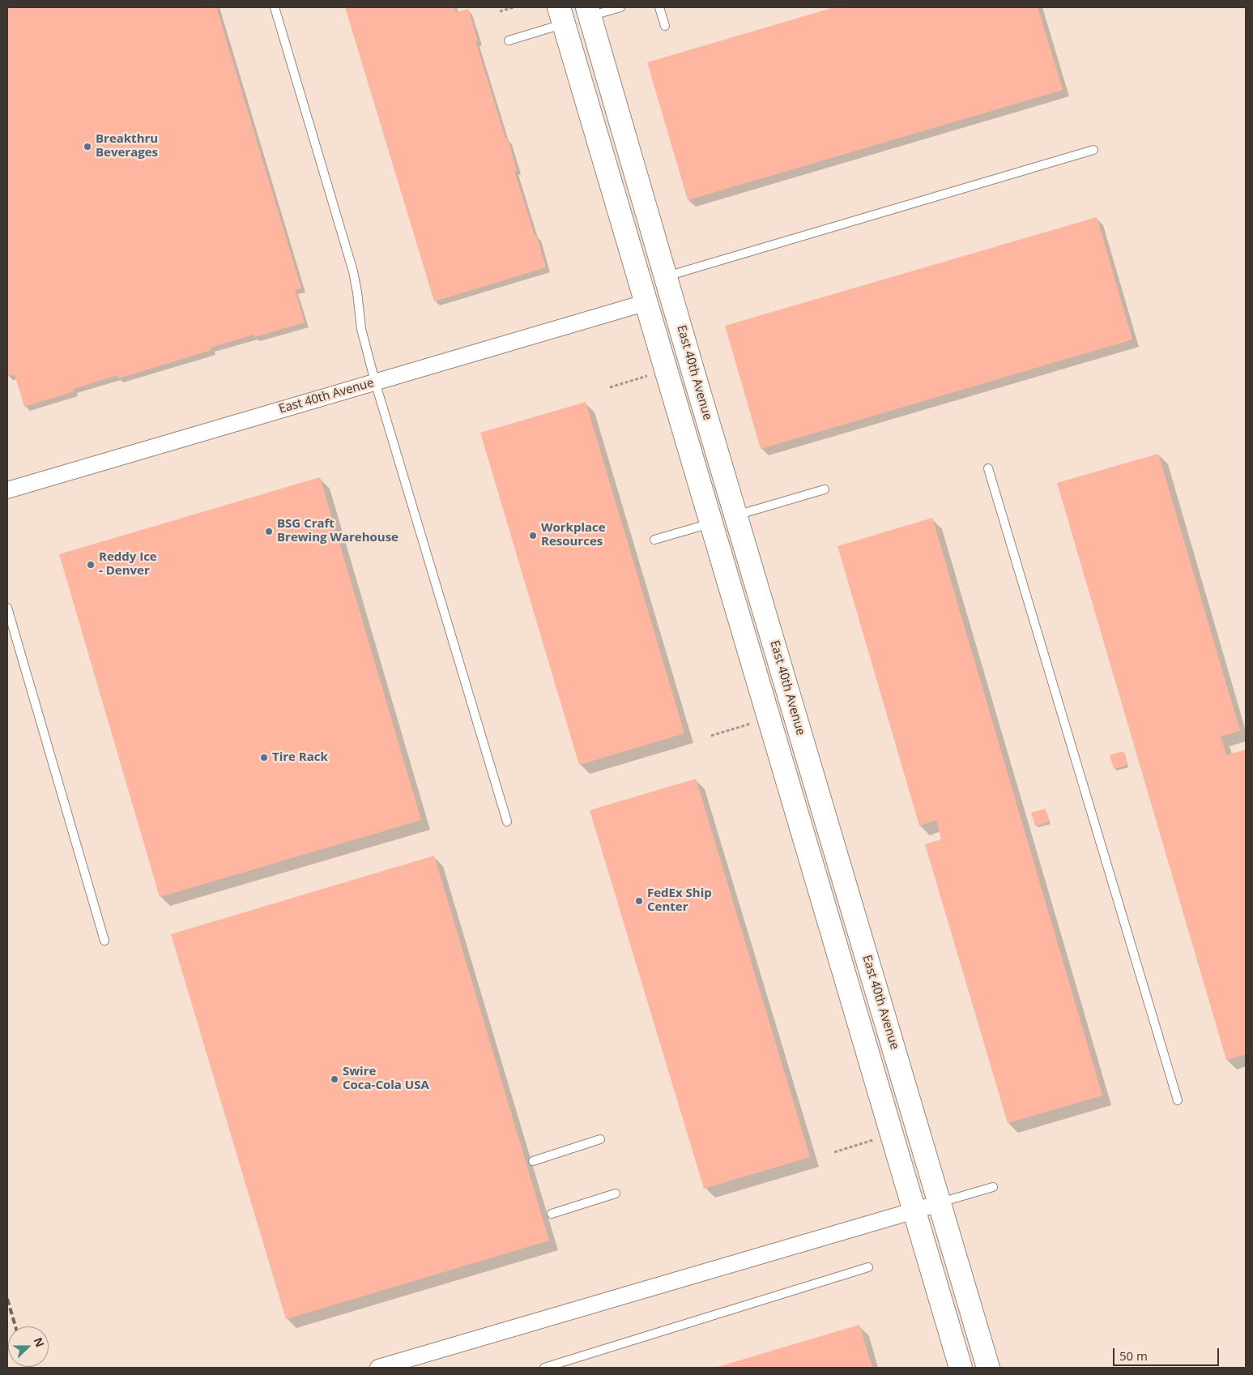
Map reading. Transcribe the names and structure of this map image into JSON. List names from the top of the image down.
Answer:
{
  "streets": {
    "street": ["East 40th Avenue"]
  },
  "places": [
    "Breakthru Beverages",
    "BSG Craft Brewing Warehouse",
    "Workplace Resources",
    "Reddy Ice - Denver",
    "Tire Rack",
    "FedEx Ship Center",
    "Swire Coca-Cola USA"
  ],
  "scale_bar": "50 m",
  "north": "right"
}
